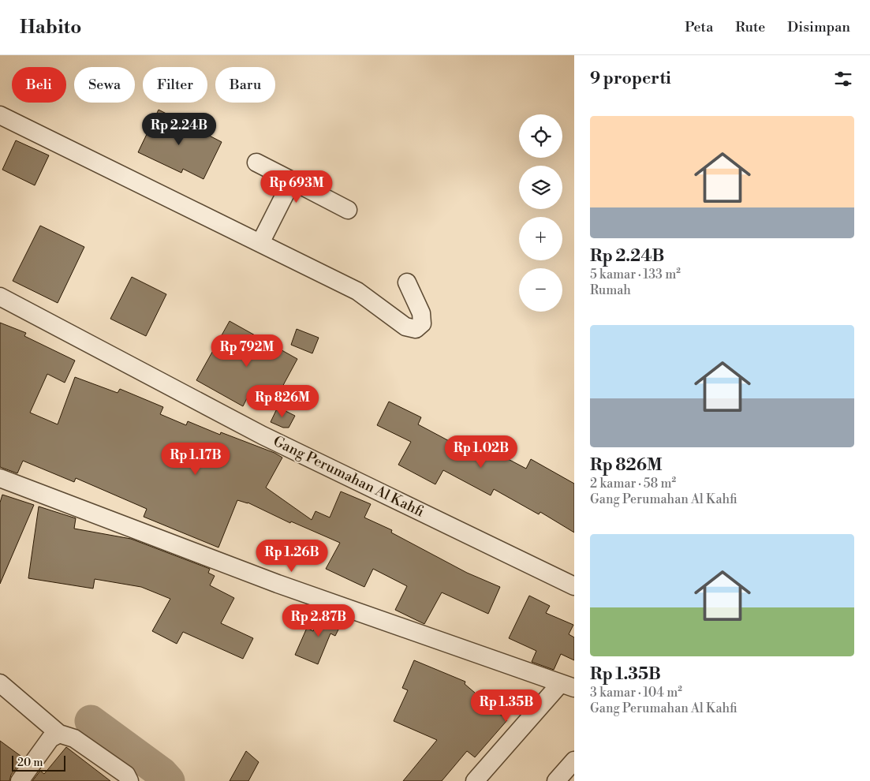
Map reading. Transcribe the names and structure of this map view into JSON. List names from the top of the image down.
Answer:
{
  "streets": {
    "street": ["Gang Perumahan Al Kahfi"]
  },
  "scale_bar": "20 m",
  "page": {
    "header": "Habito",
    "nav": ["Peta", "Rute", "Disimpan"],
    "heading": "9 properti",
    "chip": [
      "Beli",
      "Sewa",
      "Filter",
      "Baru"
    ],
    "list": [
      {
        "name": "Rp 2.24B",
        "note": "5 kamar · 133 m² · Rumah"
      },
      {
        "name": "Rp 826M",
        "note": "2 kamar · 58 m² · Gang Perumahan Al Kahfi"
      },
      {
        "name": "Rp 1.35B",
        "note": "3 kamar · 104 m² · Gang Perumahan Al Kahfi"
      }
    ],
    "price": [
      "Rp 2.24B",
      "Rp 693M",
      "Rp 792M",
      "Rp 826M",
      "Rp 1.02B",
      "Rp 1.17B",
      "Rp 1.26B",
      "Rp 2.87B",
      "Rp 1.35B"
    ],
    "map_buttons": ["+", "−"],
    "scale": "20 m"
  }
}
